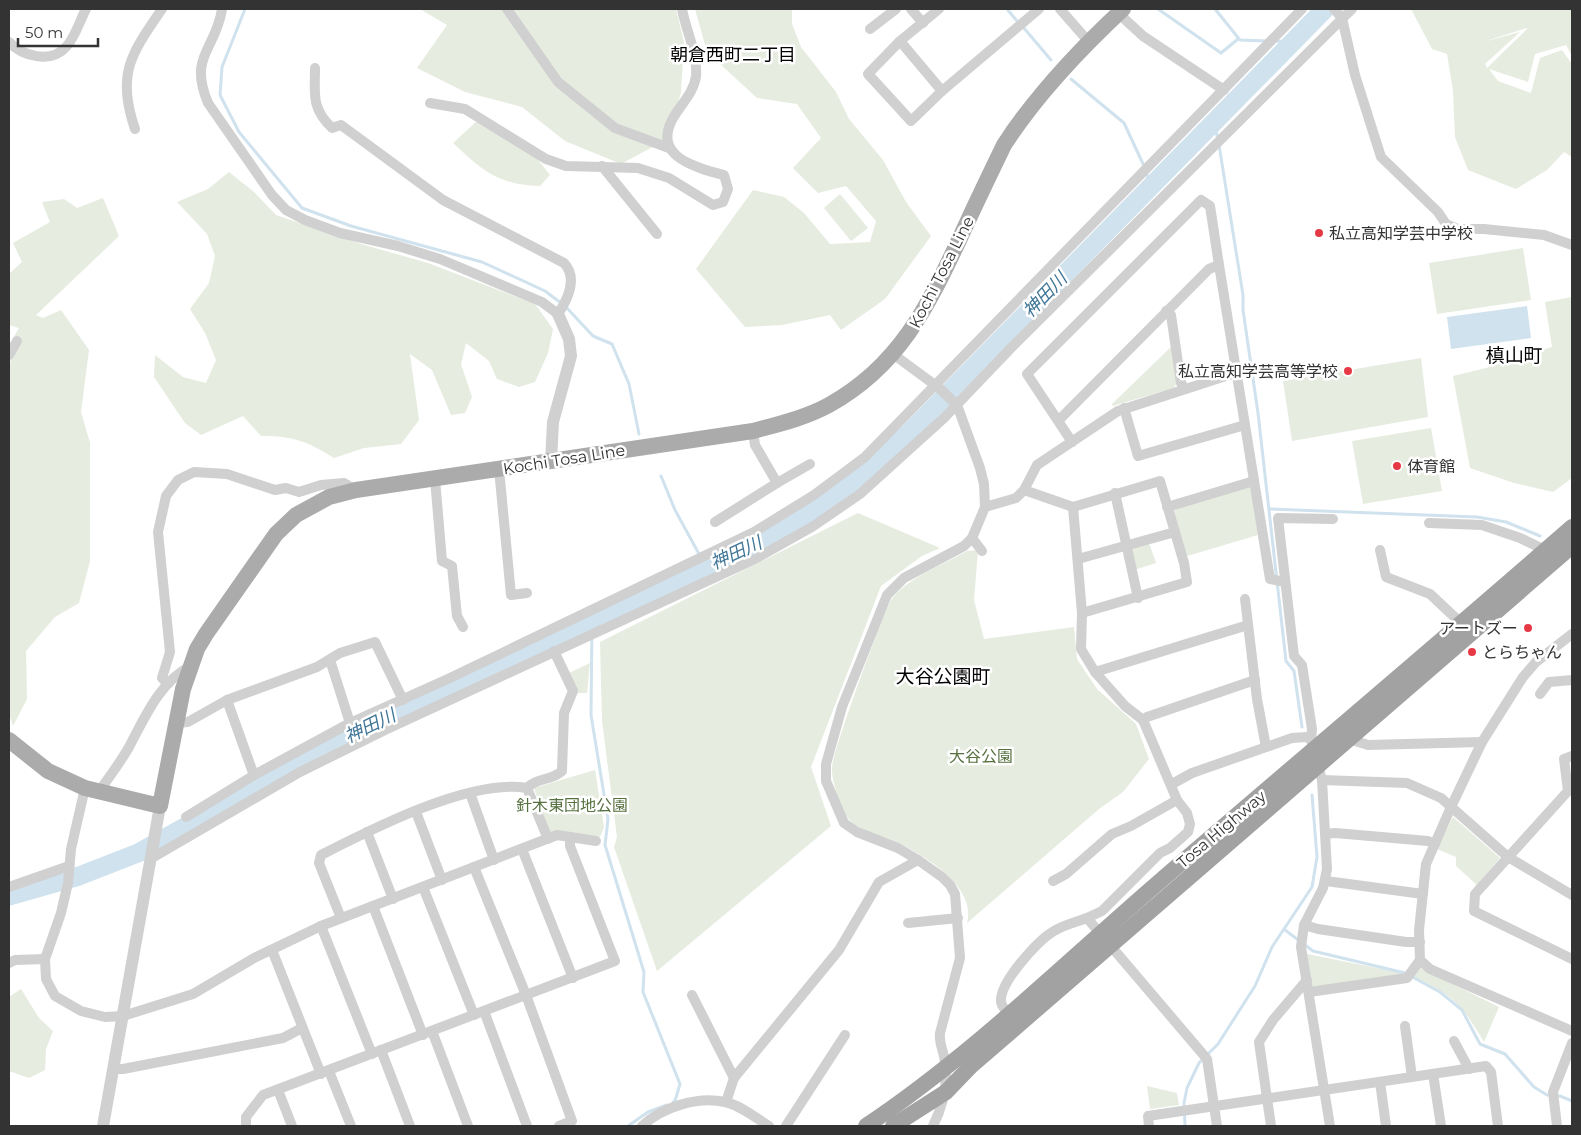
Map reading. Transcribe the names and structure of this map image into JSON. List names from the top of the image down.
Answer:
{
  "streets": {
    "highway": ["Tosa Highway"],
    "main road": ["Kochi Tosa Line"]
  },
  "districts": ["朝倉西町二丁目", "槙山町", "大谷公園町"],
  "water": ["神田川"],
  "parks": ["大谷公園", "針木東団地公園"],
  "places": [
    "私立高知学芸中学校",
    "私立高知学芸高等学校",
    "体育館",
    "アートズー",
    "とらちゃん"
  ],
  "scale_bar": "50 m"
}
